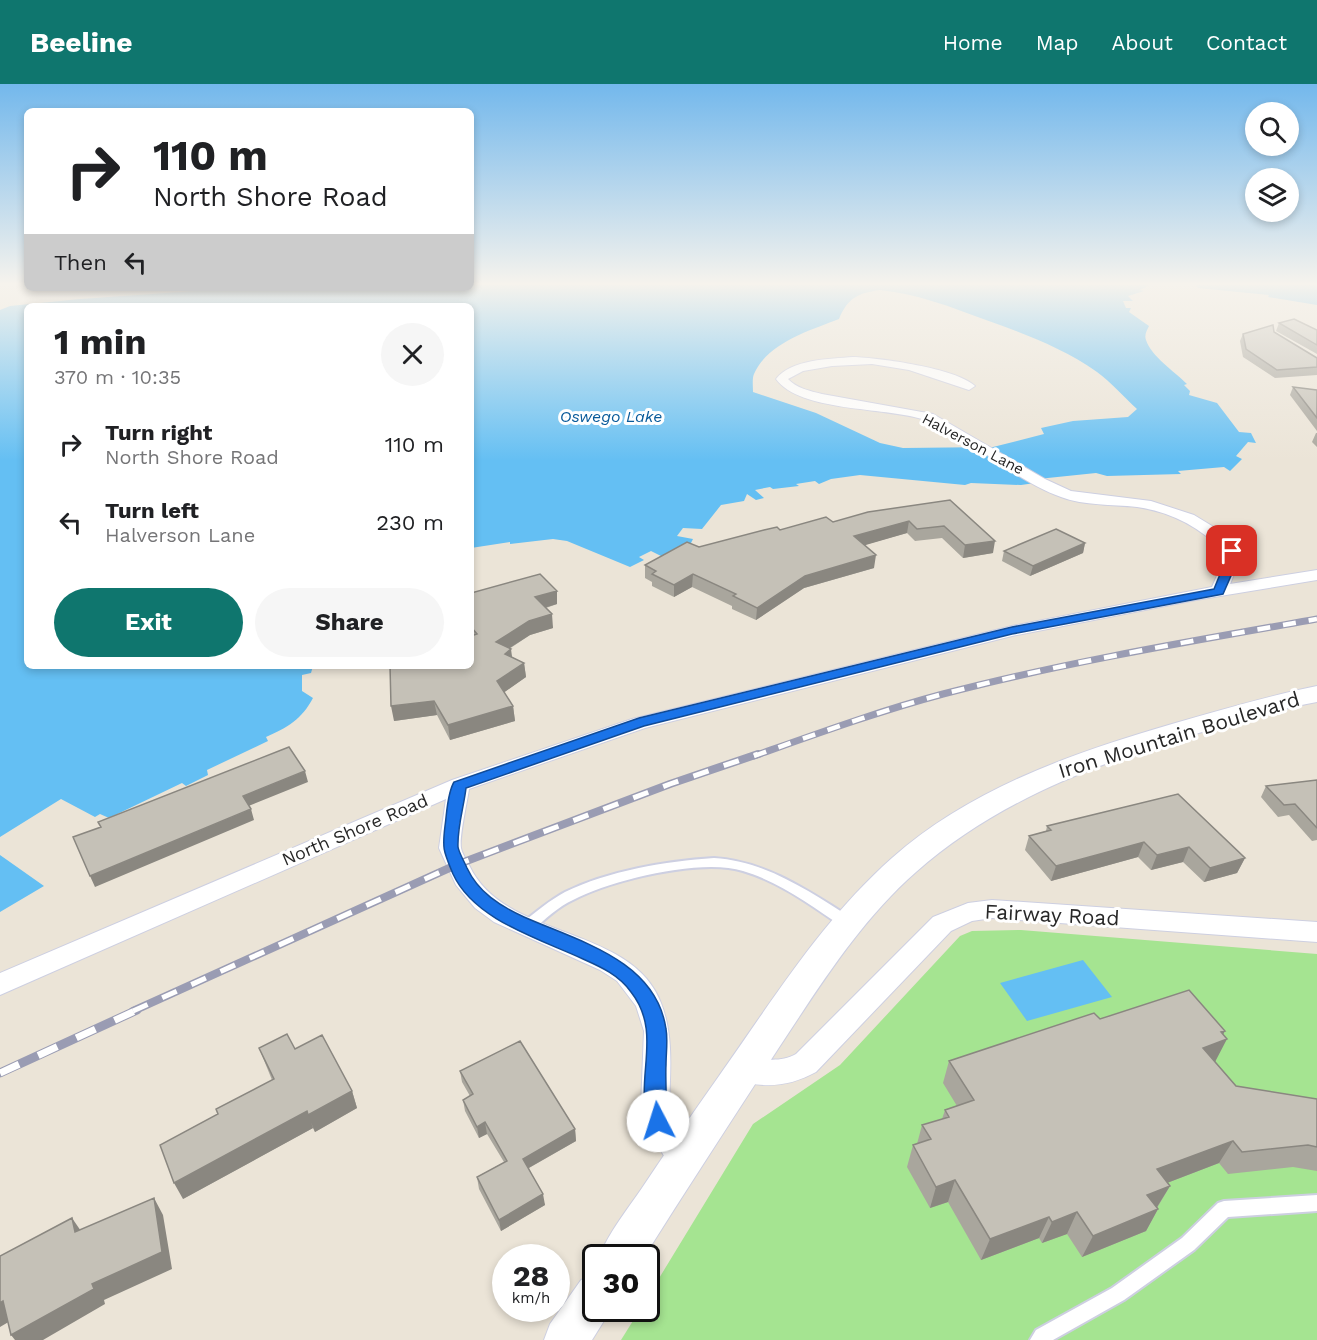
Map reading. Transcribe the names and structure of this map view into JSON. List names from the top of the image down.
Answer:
{
  "streets": {
    "street": [
      "Halverson Lane",
      "Iron Mountain Boulevard",
      "North Shore Road",
      "Fairway Road"
    ]
  },
  "crossings": [
    ["Halverson Lane", "North Shore Road"],
    ["Iron Mountain Boulevard", "Fairway Road"]
  ],
  "water": ["Oswego Lake"],
  "page": {
    "header": "Beeline",
    "nav": [
      "Home",
      "Map",
      "About",
      "Contact"
    ],
    "turn": ["110 m", "North Shore Road"],
    "then": "Then",
    "heading": ["1 min", "370 m · 10:35"],
    "list": [
      {
        "name": "Turn right",
        "note": "North Shore Road",
        "value": "110 m"
      },
      {
        "name": "Turn left",
        "note": "Halverson Lane",
        "value": "230 m"
      }
    ],
    "buttons": ["Exit", "Share"],
    "speed": "28 km/h",
    "limit": "30"
  }
}
